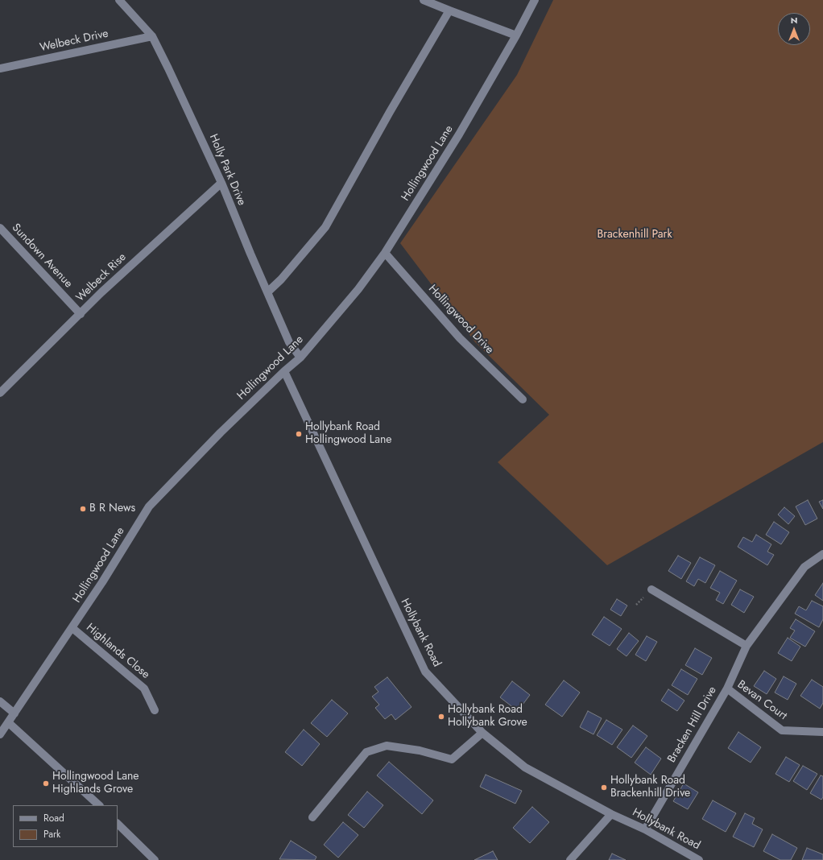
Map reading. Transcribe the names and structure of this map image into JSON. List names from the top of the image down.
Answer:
{
  "streets": {
    "street": [
      "Welbeck Drive",
      "Hollingwood Lane",
      "Holly Park Drive",
      "Sundown Avenue",
      "Welbeck Rise",
      "Hollingwood Drive",
      "Hollybank Road",
      "Highlands Close",
      "Bevan Court",
      "Bracken Hill Drive"
    ]
  },
  "crossings": [
    ["Welbeck Drive", "Holly Park Drive"],
    ["Hollingwood Lane", "Holly Park Drive"],
    ["Hollingwood Lane", "Hollingwood Drive"],
    ["Hollingwood Lane", "Hollybank Road"],
    ["Hollingwood Lane", "Highlands Close"],
    ["Holly Park Drive", "Welbeck Rise"],
    ["Sundown Avenue", "Welbeck Rise"],
    ["Hollybank Road", "Bracken Hill Drive"],
    ["Bevan Court", "Bracken Hill Drive"]
  ],
  "parks": ["Brackenhill Park"],
  "places": [
    "Hollybank Road Hollingwood Lane",
    "B R News",
    "Hollybank Road Hollybank Grove",
    "Hollingwood Lane Highlands Grove",
    "Hollybank Road Brackenhill Drive"
  ],
  "legend": ["Road", "Park"],
  "north": "top"
}
